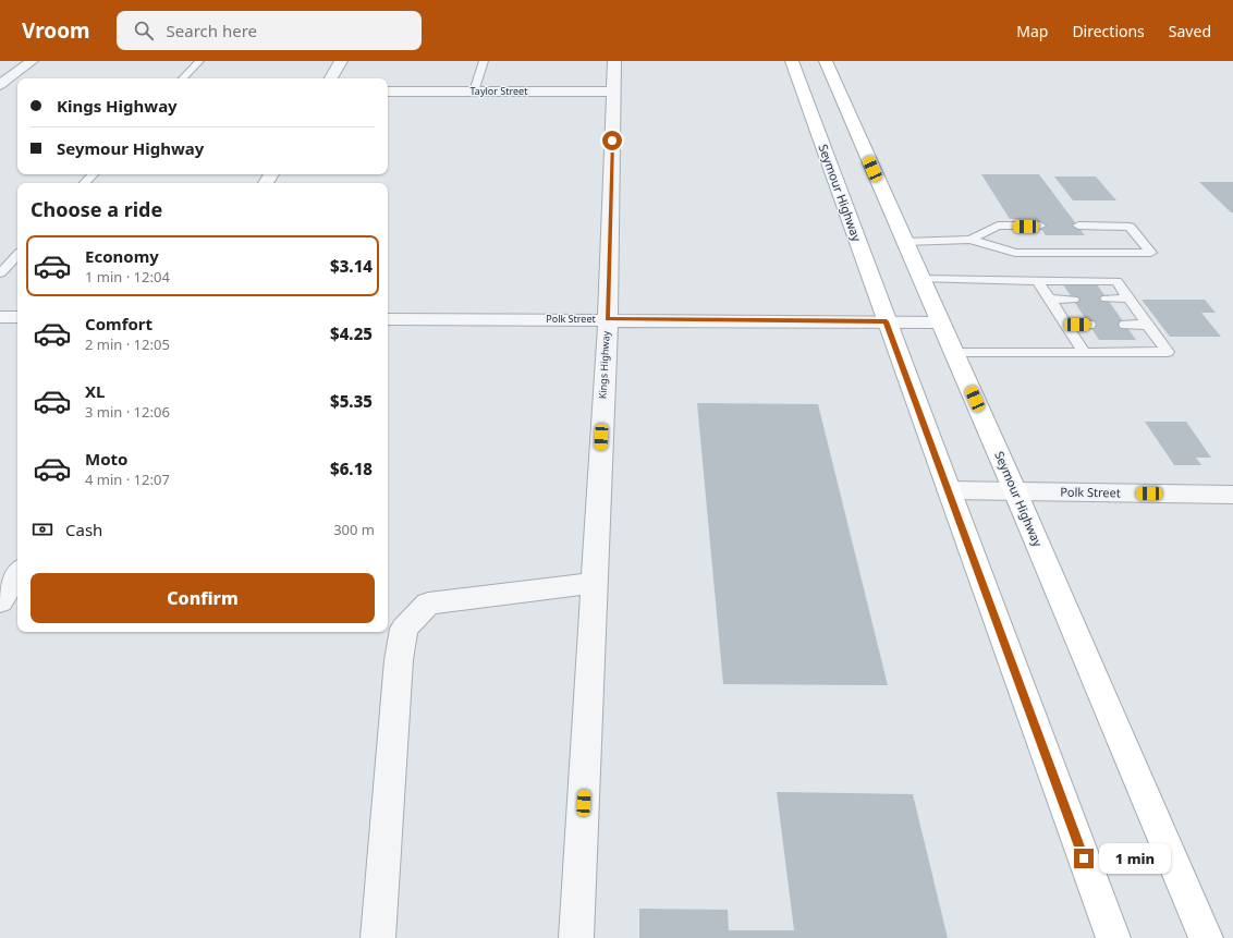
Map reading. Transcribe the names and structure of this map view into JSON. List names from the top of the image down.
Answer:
{
  "streets": {
    "main road": ["Seymour Highway"],
    "street": ["Taylor Street", "Polk Street", "Kings Highway"]
  },
  "crossings": [
    ["Taylor Street", "Kings Highway"],
    ["Seymour Highway", "Polk Street"],
    ["Polk Street", "Kings Highway"]
  ],
  "page": {
    "header": "Vroom",
    "search": "Search here",
    "nav": ["Map", "Directions", "Saved"],
    "banner": ["Kings Highway", "Seymour Highway"],
    "heading": "Choose a ride",
    "list": [
      {
        "name": "Economy",
        "note": "1 min · 12:04",
        "value": "$3.14"
      },
      {
        "name": "Comfort",
        "note": "2 min · 12:05",
        "value": "$4.25"
      },
      {
        "name": "XL",
        "note": "3 min · 12:06",
        "value": "$5.35"
      },
      {
        "name": "Moto",
        "note": "4 min · 12:07",
        "value": "$6.18"
      }
    ],
    "pay": ["Cash", "300 m"],
    "buttons": "Confirm",
    "bubble": "1 min"
  }
}
